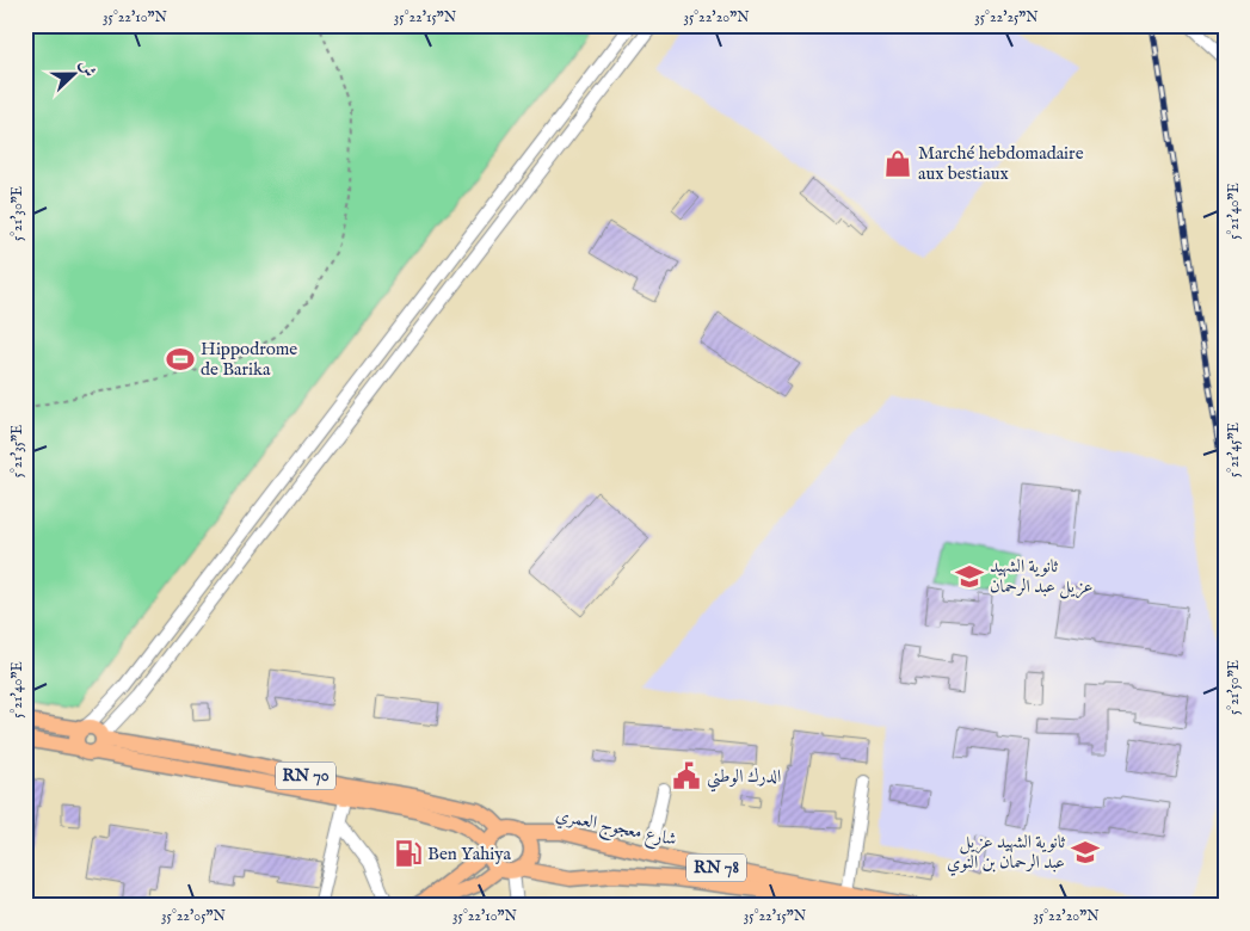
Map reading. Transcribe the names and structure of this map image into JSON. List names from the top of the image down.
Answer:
{
  "streets": {
    "main road": ["RN 70", "شارع معجوج العمري", "RN 78"]
  },
  "crossings": [
    ["RN 70", "شارع معجوج العمري"]
  ],
  "places": {
    "shop": ["Marché hebdomadaire aux bestiaux"],
    "sports": ["Hippodrome de Barika"],
    "school or university": ["ثانوية الشهيد عزيل عبد الرحمان", "ثانوية الشهيد عزيل عبد الرحمان بن النوي"],
    "public building": ["الدرك الوطني"],
    "fuel station": ["Ben Yahiya"]
  },
  "north": "right",
  "coordinates": [
    "35°22'10\"N",
    "35°22'15\"N",
    "35°22'20\"N",
    "35°22'25\"N",
    "5°21'40\"E",
    "5°21'30\"E",
    "5°21'45\"E",
    "5°21'35\"E",
    "5°21'50\"E",
    "35°22'05\"N"
  ]
}
